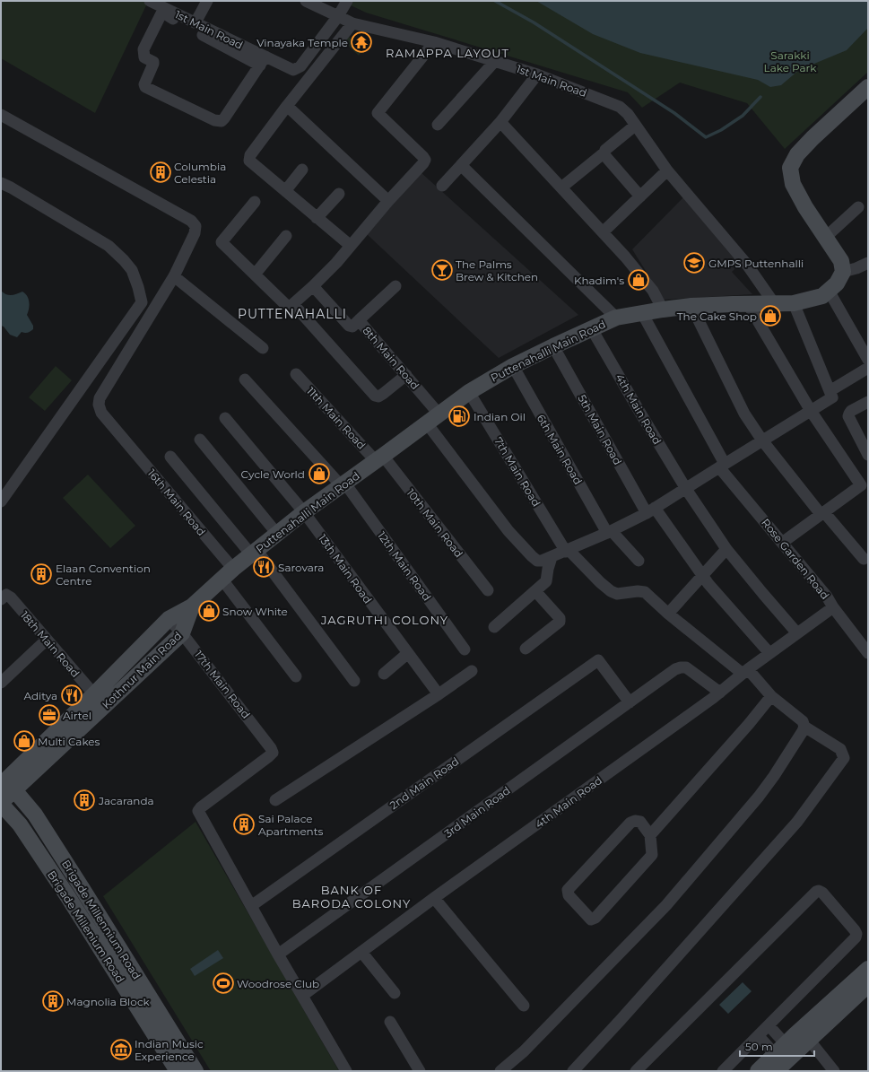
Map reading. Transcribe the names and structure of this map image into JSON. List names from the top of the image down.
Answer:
{
  "streets": {
    "main road": [
      "Puttenahalli Main Road",
      "Kothnur Main Road",
      "Brigade Millennium Road",
      "Brigade Millenium Road"
    ],
    "street": [
      "1st Main Road",
      "8th Main Road",
      "4th Main Road",
      "11th Main Road",
      "5th Main Road",
      "6th Main Road",
      "7th Main Road",
      "16th Main Road",
      "10th Main Road",
      "Rose Garden Road",
      "12th Main Road",
      "13th Main Road",
      "18th Main Road",
      "17th Main Road",
      "2nd Main Road",
      "3rd Main Road"
    ]
  },
  "crossings": [
    ["1st Main Road", "Puttenahalli Main Road"],
    ["Puttenahalli Main Road", "8th Main Road"],
    ["Puttenahalli Main Road", "4th Main Road"],
    ["Puttenahalli Main Road", "11th Main Road"],
    ["Puttenahalli Main Road", "5th Main Road"],
    ["Puttenahalli Main Road", "6th Main Road"],
    ["Puttenahalli Main Road", "7th Main Road"],
    ["Puttenahalli Main Road", "16th Main Road"],
    ["Puttenahalli Main Road", "10th Main Road"],
    ["Puttenahalli Main Road", "Rose Garden Road"],
    ["Puttenahalli Main Road", "12th Main Road"],
    ["Puttenahalli Main Road", "13th Main Road"],
    ["Puttenahalli Main Road", "Kothnur Main Road"],
    ["4th Main Road", "5th Main Road"],
    ["4th Main Road", "7th Main Road"],
    ["4th Main Road", "Rose Garden Road"],
    ["4th Main Road", "3rd Main Road"],
    ["11th Main Road", "10th Main Road"],
    ["18th Main Road", "Kothnur Main Road"],
    ["Kothnur Main Road", "17th Main Road"],
    ["Kothnur Main Road", "Brigade Millennium Road"],
    ["Kothnur Main Road", "Brigade Millenium Road"],
    ["17th Main Road", "2nd Main Road"],
    ["2nd Main Road", "3rd Main Road"]
  ],
  "districts": [
    "RAMAPPA LAYOUT",
    "PUTTENAHALLI",
    "JAGRUTHI COLONY",
    "BANK OF BARODA COLONY"
  ],
  "parks": ["Sarakki Lake Park"],
  "places": {
    "temple": ["Vinayaka Temple"],
    "building": [
      "Columbia Celestia",
      "Elaan Convention Centre",
      "Jacaranda",
      "Sai Palace Apartments",
      "Magnolia Block"
    ],
    "school or university": ["GMPS Puttenhalli"],
    "bar": ["The Palms Brew & Kitchen"],
    "shop": [
      "Khadim's",
      "The Cake Shop",
      "Cycle World",
      "Snow White",
      "Multi Cakes"
    ],
    "fuel station": ["Indian Oil"],
    "restaurant": ["Sarovara", "Aditya"],
    "office": ["Airtel"],
    "sports": ["Woodrose Club"],
    "museum": ["Indian Music Experience"]
  },
  "scale_bar": "50 m"
}
